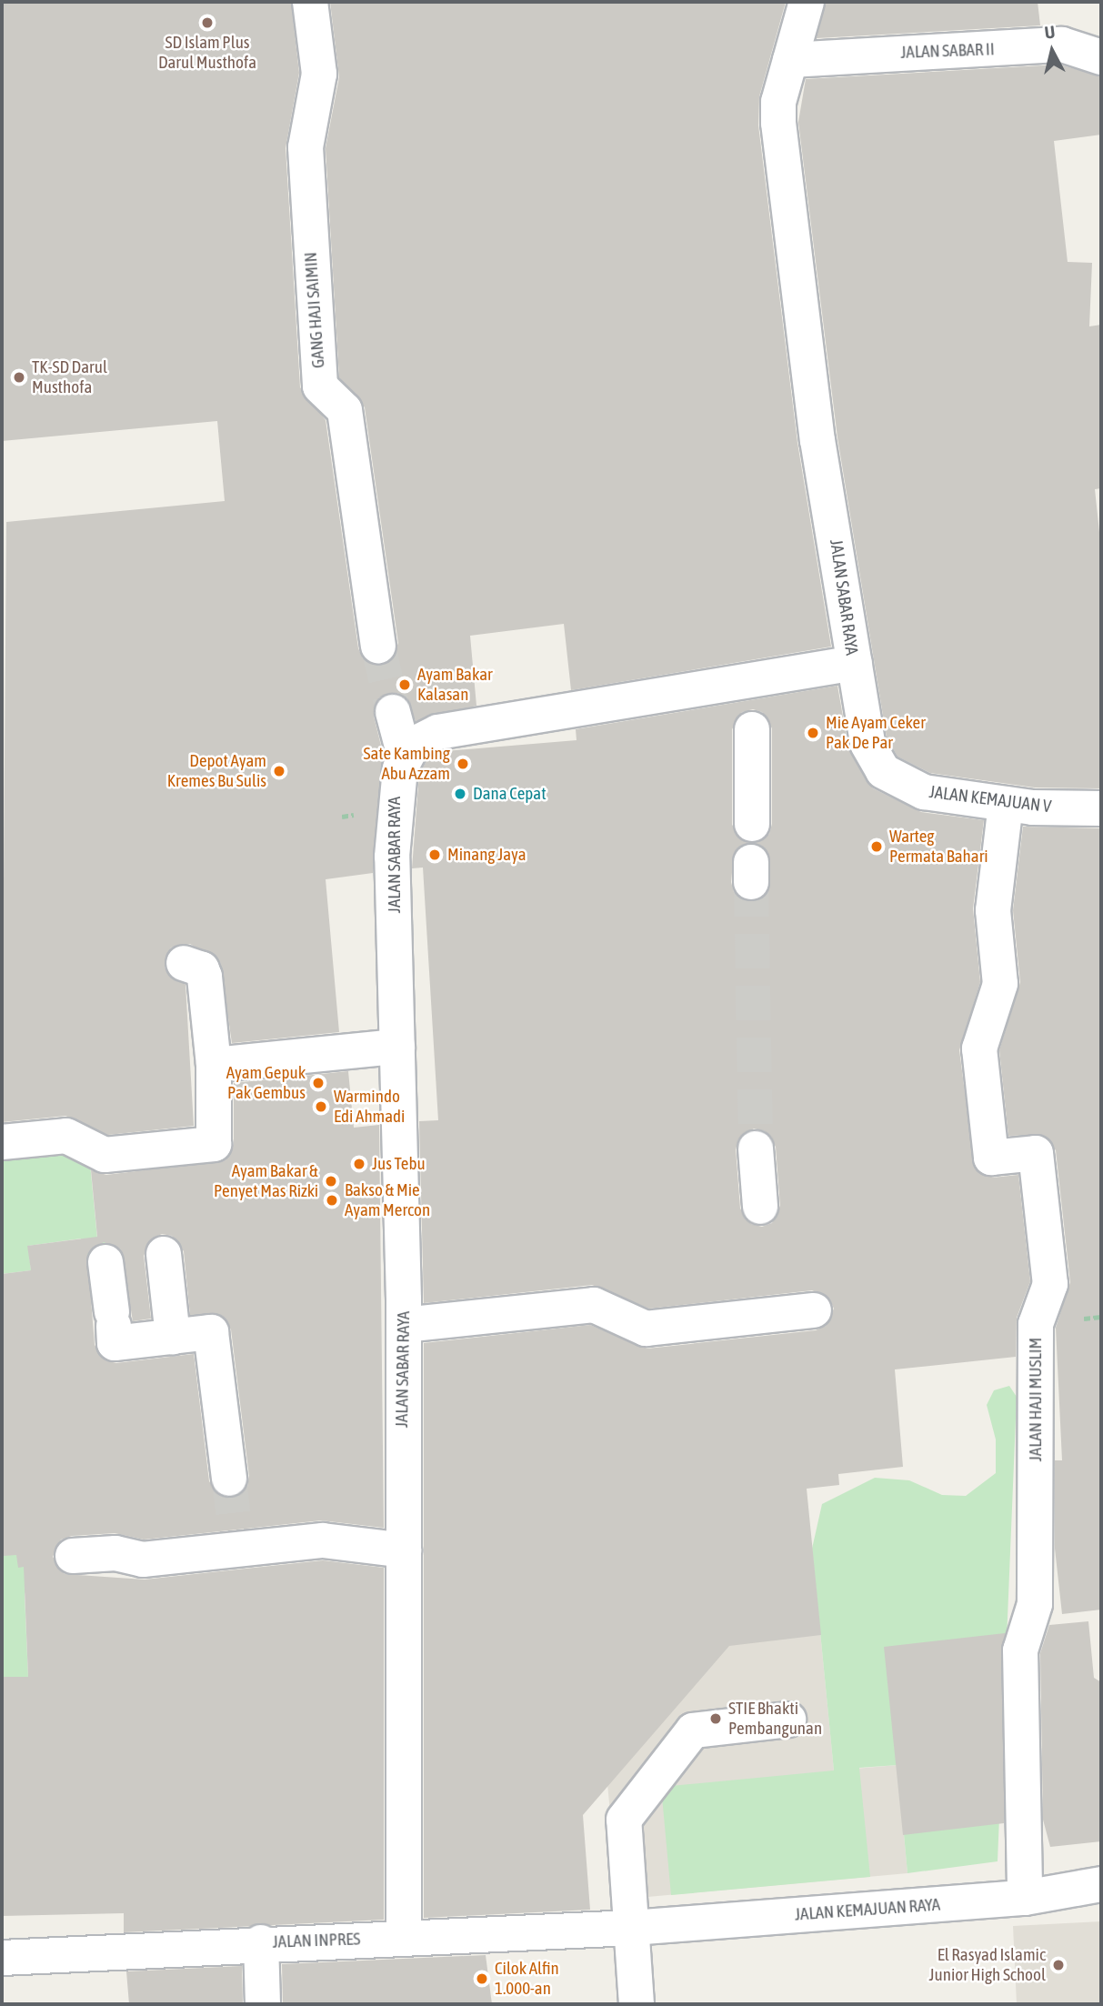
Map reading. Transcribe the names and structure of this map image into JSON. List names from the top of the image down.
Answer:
{
  "streets": {
    "street": [
      "JALAN SABAR II",
      "GANG HAJI SAIMIN",
      "JALAN SABAR RAYA",
      "JALAN KEMAJUAN V",
      "JALAN HAJI MUSLIM",
      "JALAN KEMAJUAN RAYA",
      "JALAN INPRES"
    ]
  },
  "crossings": [
    ["JALAN SABAR II", "JALAN SABAR RAYA"],
    ["JALAN SABAR RAYA", "JALAN KEMAJUAN V"],
    ["JALAN SABAR RAYA", "JALAN INPRES"],
    ["JALAN KEMAJUAN V", "JALAN HAJI MUSLIM"],
    ["JALAN HAJI MUSLIM", "JALAN KEMAJUAN RAYA"],
    ["JALAN KEMAJUAN RAYA", "JALAN INPRES"]
  ],
  "places": [
    "SD Islam Plus Darul Musthofa",
    "TK-SD Darul Musthofa",
    "Ayam Bakar Kalasan",
    "Mie Ayam Ceker Pak De Par",
    "Sate Kambing Abu Azzam",
    "Depot Ayam Kremes Bu Sulis",
    "Dana Cepat",
    "Warteg Permata Bahari",
    "Minang Jaya",
    "Ayam Gepuk Pak Gembus",
    "Warmindo Edi Ahmadi",
    "Jus Tebu",
    "Ayam Bakar & Penyet Mas Rizki",
    "Bakso & Mie Ayam Mercon",
    "STIE Bhakti Pembangunan",
    "El Rasyad Islamic Junior High School",
    "Cilok Alfin 1.000-an"
  ],
  "north": "top"
}
